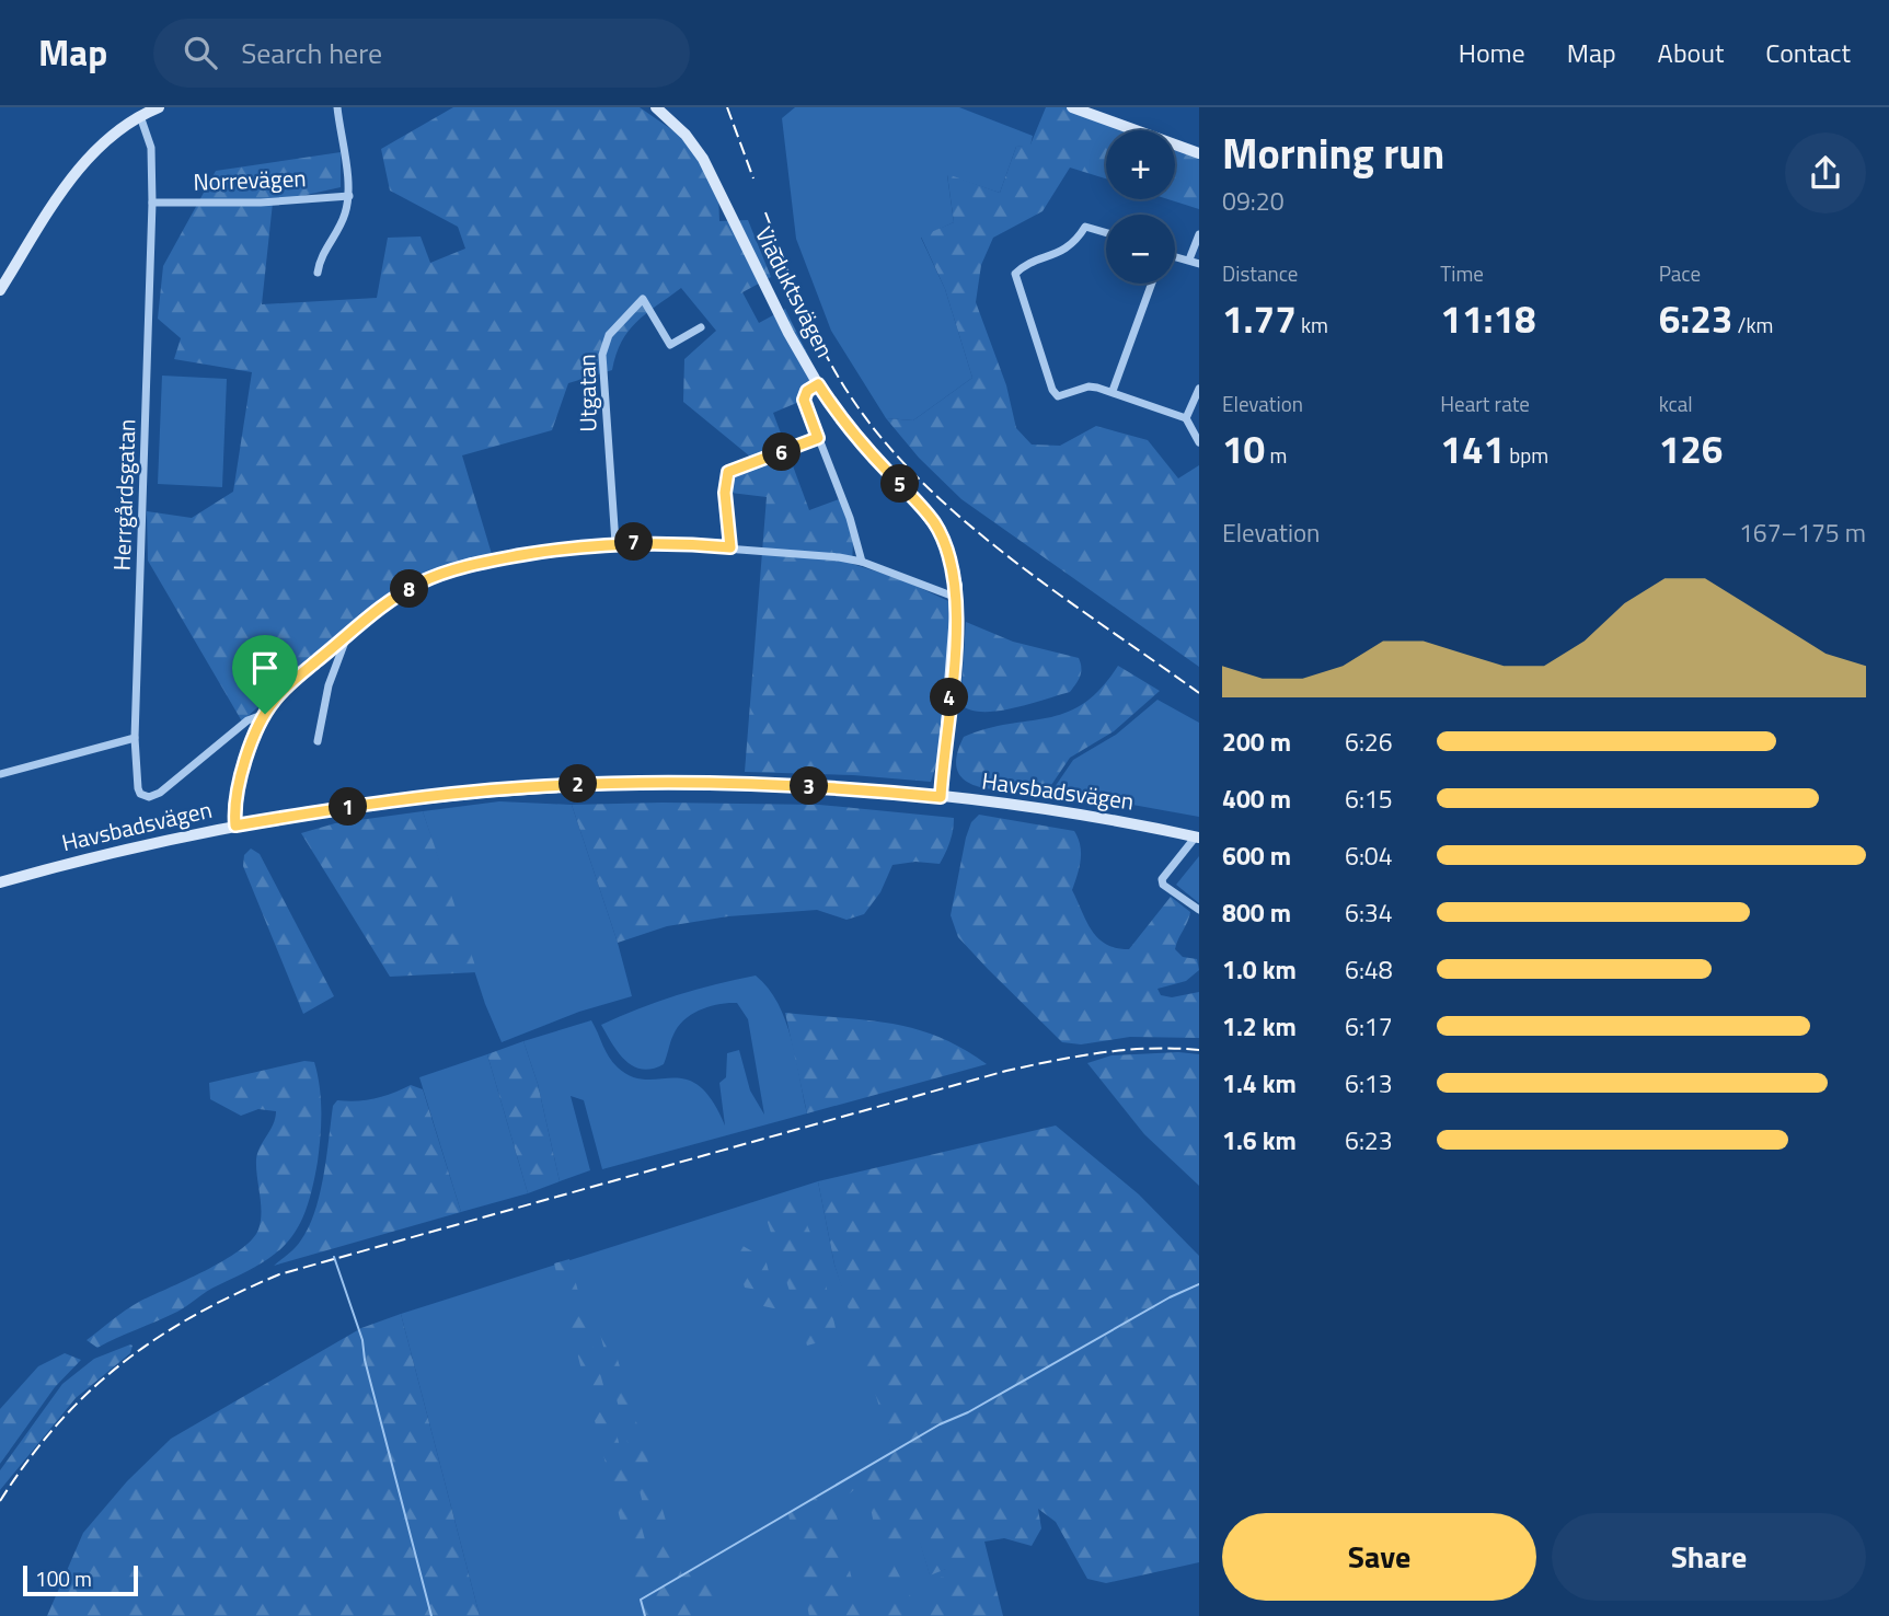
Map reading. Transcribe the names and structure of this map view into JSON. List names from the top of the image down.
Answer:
{
  "streets": {
    "main road": ["Viaduktsvägen", "Havsbadsvägen"],
    "street": ["Norrevägen", "Utgatan", "Herrgårdsgatan"]
  },
  "crossings": [
    ["Norrevägen", "Herrgårdsgatan"],
    ["Viaduktsvägen", "Havsbadsvägen"]
  ],
  "scale_bar": "100 m",
  "page": {
    "header": "Map",
    "search": "Search here",
    "nav": [
      "Home",
      "Map",
      "About",
      "Contact"
    ],
    "heading": ["Morning run", "09:20"],
    "map_buttons": ["+", "−"],
    "stats": [
      ["Distance", "1.77 km"],
      ["Time", "11:18"],
      ["Pace", "6:23 /km"],
      ["Elevation", "10 m"],
      ["Heart rate", "141 bpm"],
      ["kcal", "126"]
    ],
    "pins": [
      "6",
      "5",
      "7",
      "8",
      "4",
      "2",
      "3",
      "1"
    ],
    "chart": ["Elevation", "167–175 m"],
    "list": [
      {
        "name": "200 m",
        "note": "6:26"
      },
      {
        "name": "400 m",
        "note": "6:15"
      },
      {
        "name": "600 m",
        "note": "6:04"
      },
      {
        "name": "800 m",
        "note": "6:34"
      },
      {
        "name": "1.0 km",
        "note": "6:48"
      },
      {
        "name": "1.2 km",
        "note": "6:17"
      },
      {
        "name": "1.4 km",
        "note": "6:13"
      },
      {
        "name": "1.6 km",
        "note": "6:23"
      }
    ],
    "buttons": ["Save", "Share"],
    "scale": "100 m"
  }
}
